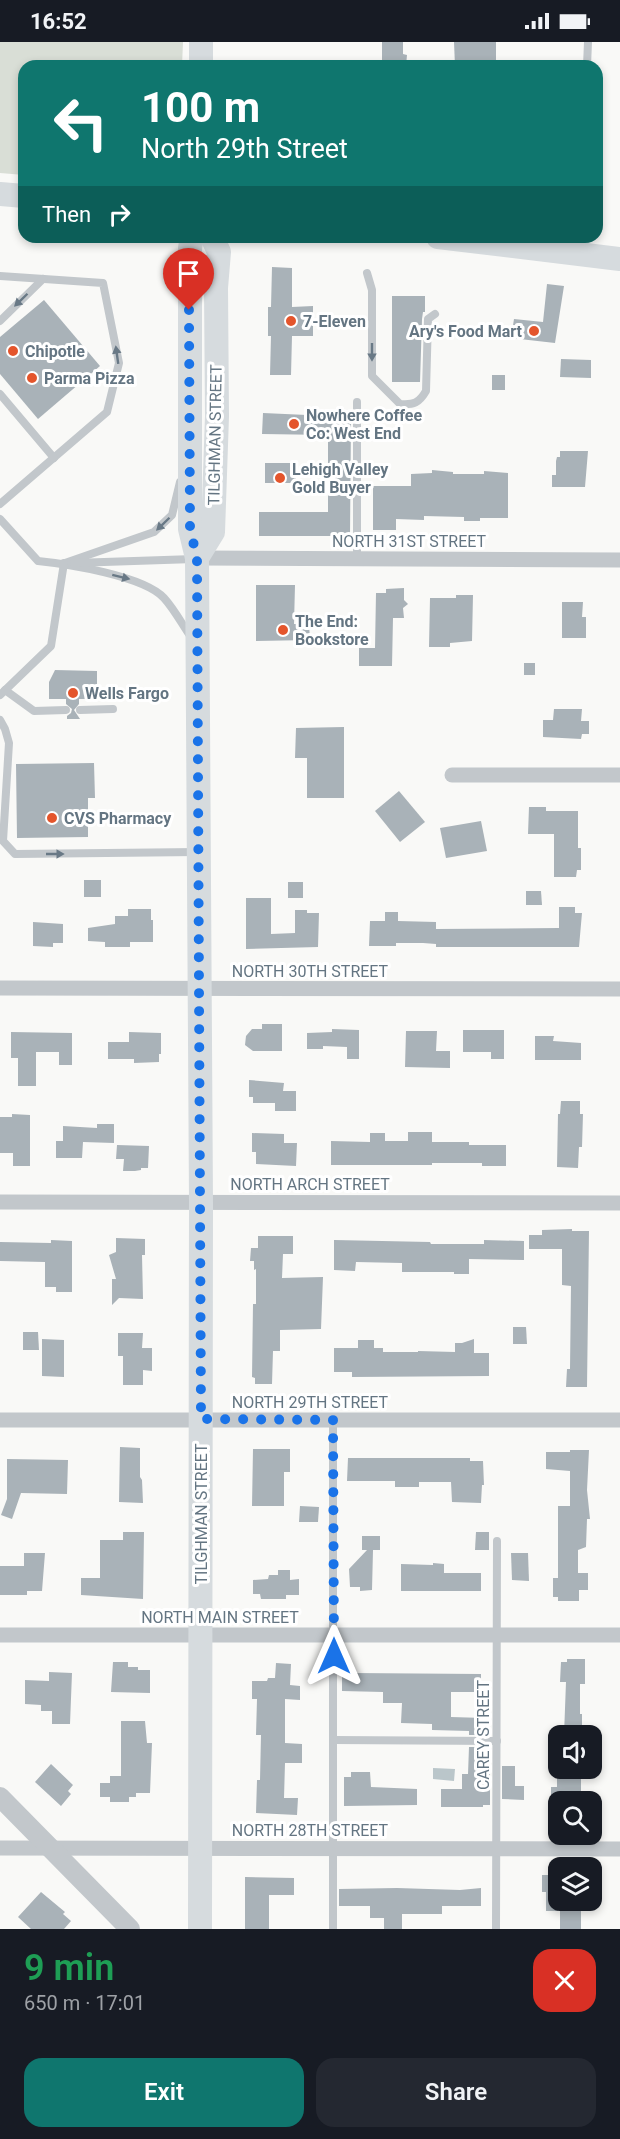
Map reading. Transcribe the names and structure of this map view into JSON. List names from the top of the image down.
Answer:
{
  "streets": {
    "main road": ["TILGHMAN STREET"],
    "street": [
      "NORTH 31ST STREET",
      "NORTH 30TH STREET",
      "NORTH ARCH STREET",
      "NORTH 29TH STREET",
      "NORTH MAIN STREET",
      "NORTH 28TH STREET"
    ],
    "lane": ["CAREY STREET"]
  },
  "crossings": [
    ["TILGHMAN STREET", "NORTH 31ST STREET"],
    ["TILGHMAN STREET", "NORTH 30TH STREET"],
    ["TILGHMAN STREET", "NORTH ARCH STREET"],
    ["TILGHMAN STREET", "NORTH 29TH STREET"],
    ["TILGHMAN STREET", "NORTH MAIN STREET"],
    ["TILGHMAN STREET", "NORTH 28TH STREET"],
    ["NORTH MAIN STREET", "CAREY STREET"],
    ["CAREY STREET", "NORTH 28TH STREET"]
  ],
  "places": [
    "7-Eleven",
    "Ary's Food Mart",
    "Chipotle",
    "Parma Pizza",
    "Nowhere Coffee Co: West End",
    "Lehigh Valley Gold Buyer",
    "The End: Bookstore",
    "Wells Fargo",
    "CVS Pharmacy"
  ],
  "page": {
    "status": "16:52",
    "turn": ["100 m", "North 29th Street"],
    "then": "Then",
    "heading": ["9 min", "650 m · 17:01"],
    "buttons": ["Exit", "Share"]
  }
}
